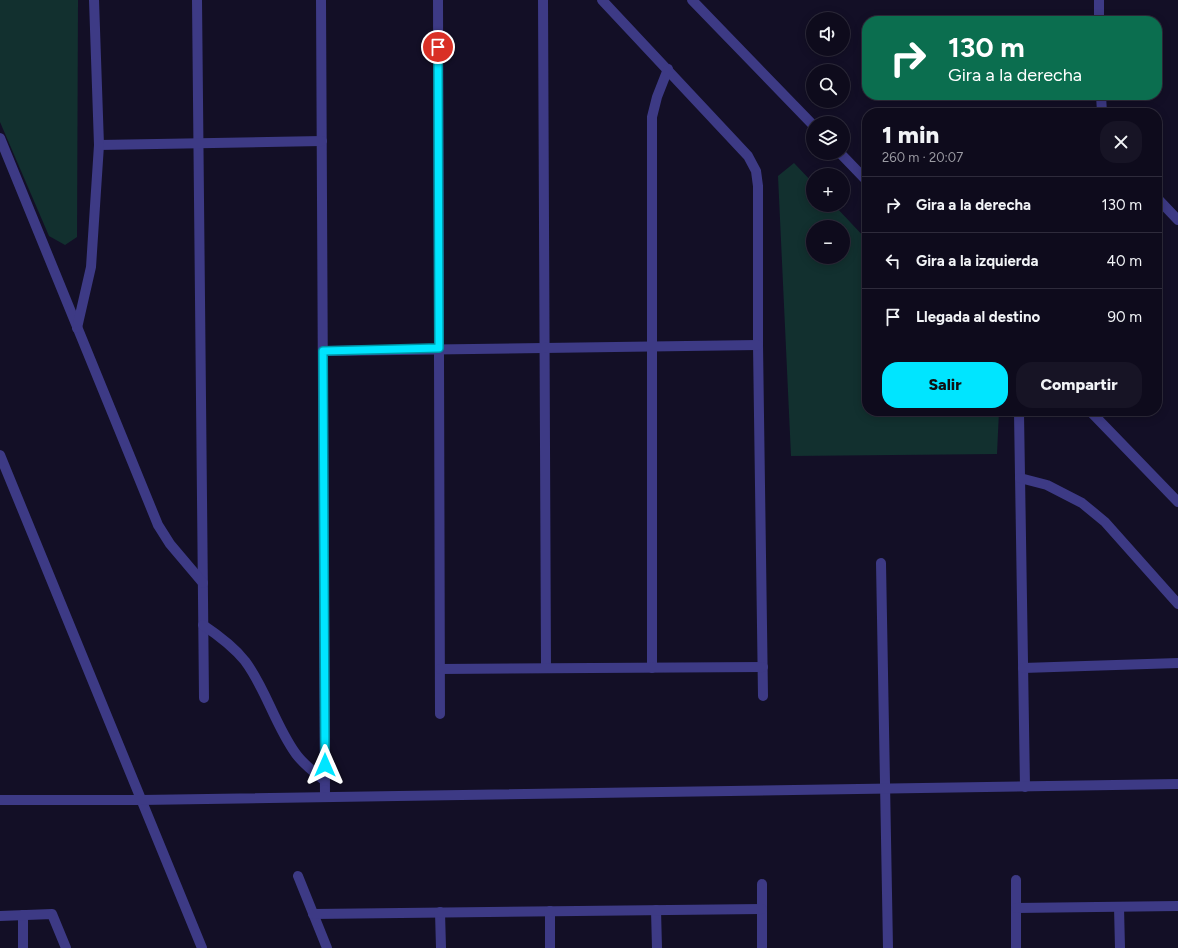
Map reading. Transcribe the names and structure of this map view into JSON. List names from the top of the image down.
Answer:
{
  "page": {
    "map_buttons": ["+", "−"],
    "turn": ["130 m", "Gira a la derecha"],
    "heading": ["1 min", "260 m · 20:07"],
    "list": [
      {
        "name": "Gira a la derecha",
        "value": "130 m"
      },
      {
        "name": "Gira a la izquierda",
        "value": "40 m"
      },
      {
        "name": "Llegada al destino",
        "value": "90 m"
      }
    ],
    "buttons": ["Salir", "Compartir"]
  }
}
